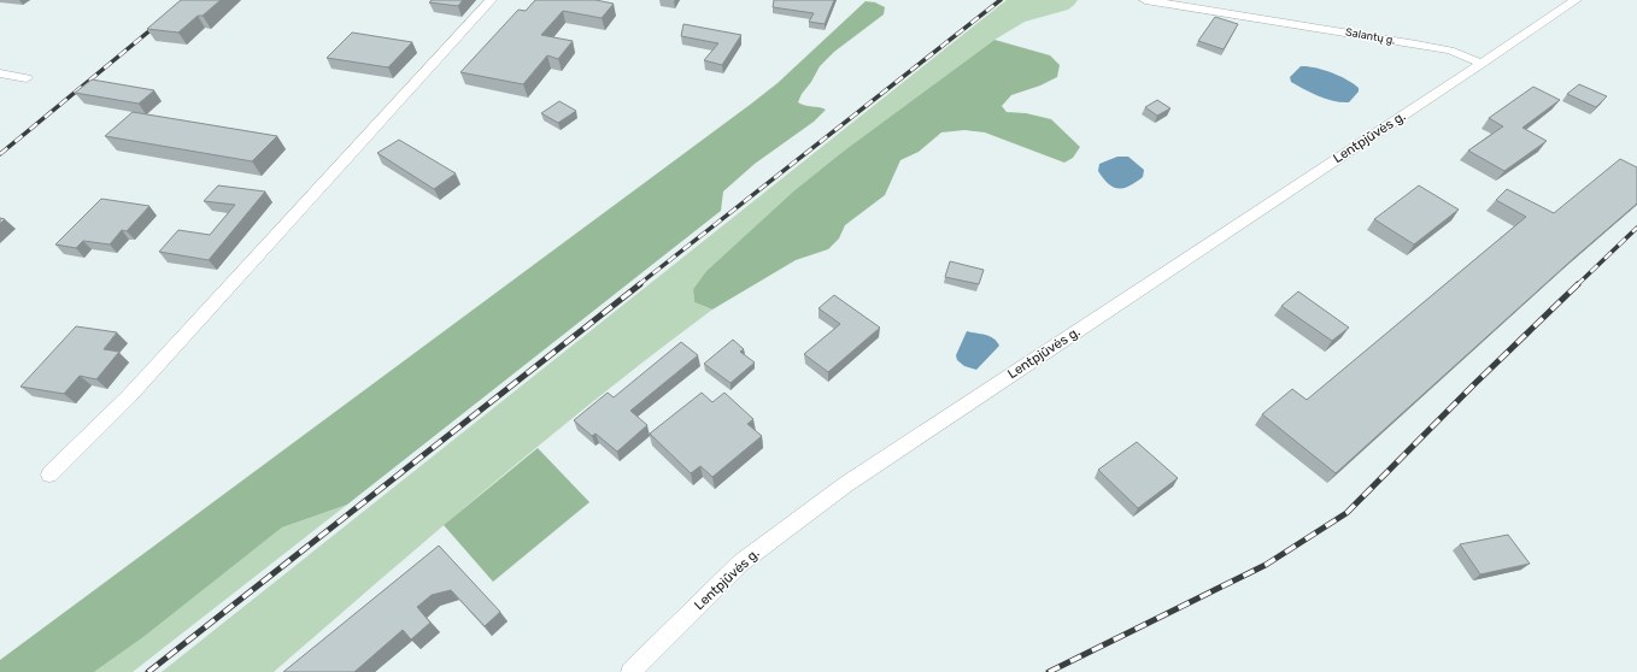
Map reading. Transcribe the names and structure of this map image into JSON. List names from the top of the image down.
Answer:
{
  "streets": {
    "street": ["Salantų g.", "Lentpjūvės g."]
  },
  "crossings": [
    ["Salantų g.", "Lentpjūvės g."]
  ]
}
